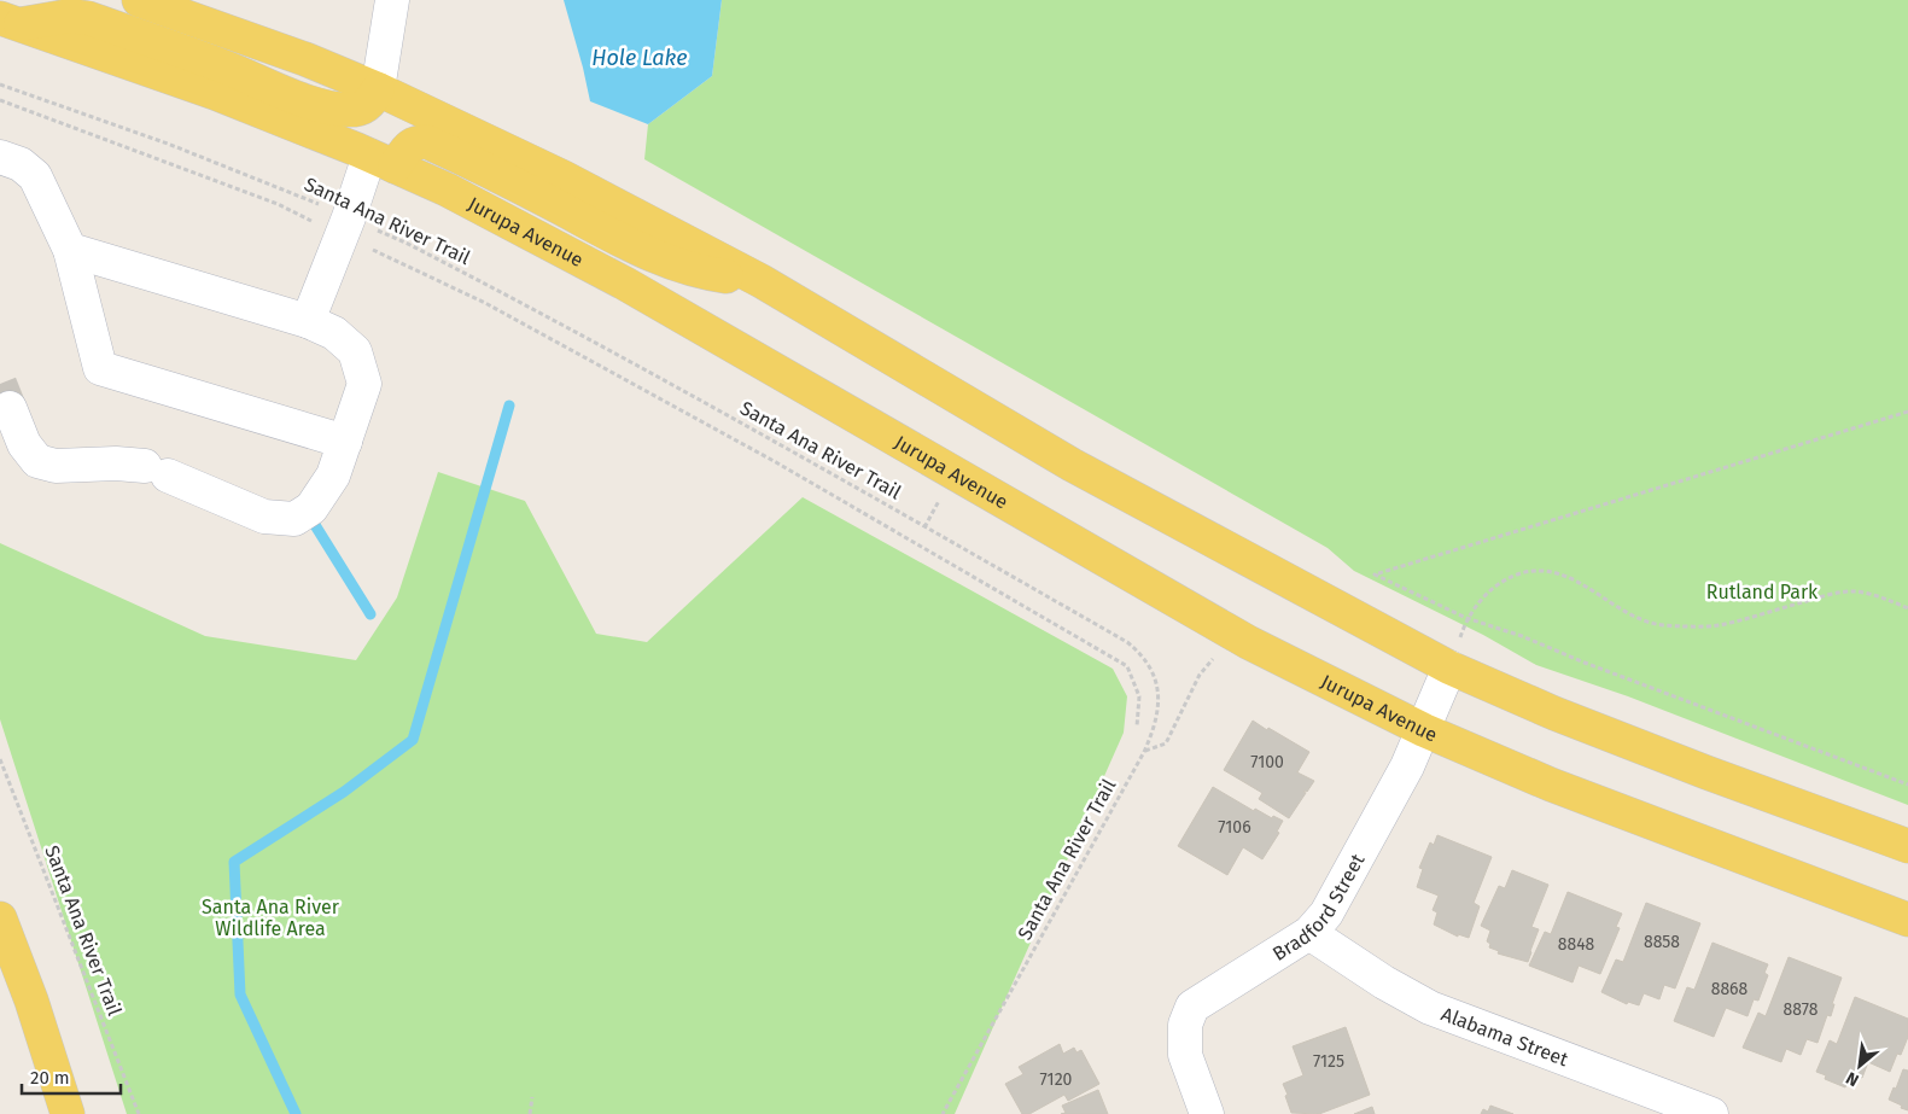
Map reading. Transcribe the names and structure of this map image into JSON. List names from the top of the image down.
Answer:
{
  "streets": {
    "main road": ["Jurupa Avenue"],
    "street": ["Bradford Street", "Alabama Street"],
    "path": ["Santa Ana River Trail"]
  },
  "crossings": [
    ["Jurupa Avenue", "Bradford Street"],
    ["Bradford Street", "Alabama Street"]
  ],
  "water": ["Hole Lake"],
  "parks": ["Rutland Park", "Santa Ana River Wildlife Area"],
  "house_numbers": [
    "7100",
    "7106",
    "8858",
    "8848",
    "8868",
    "8878",
    "7125",
    "7120"
  ],
  "scale_bar": "20 m",
  "north": "bottom left"
}
